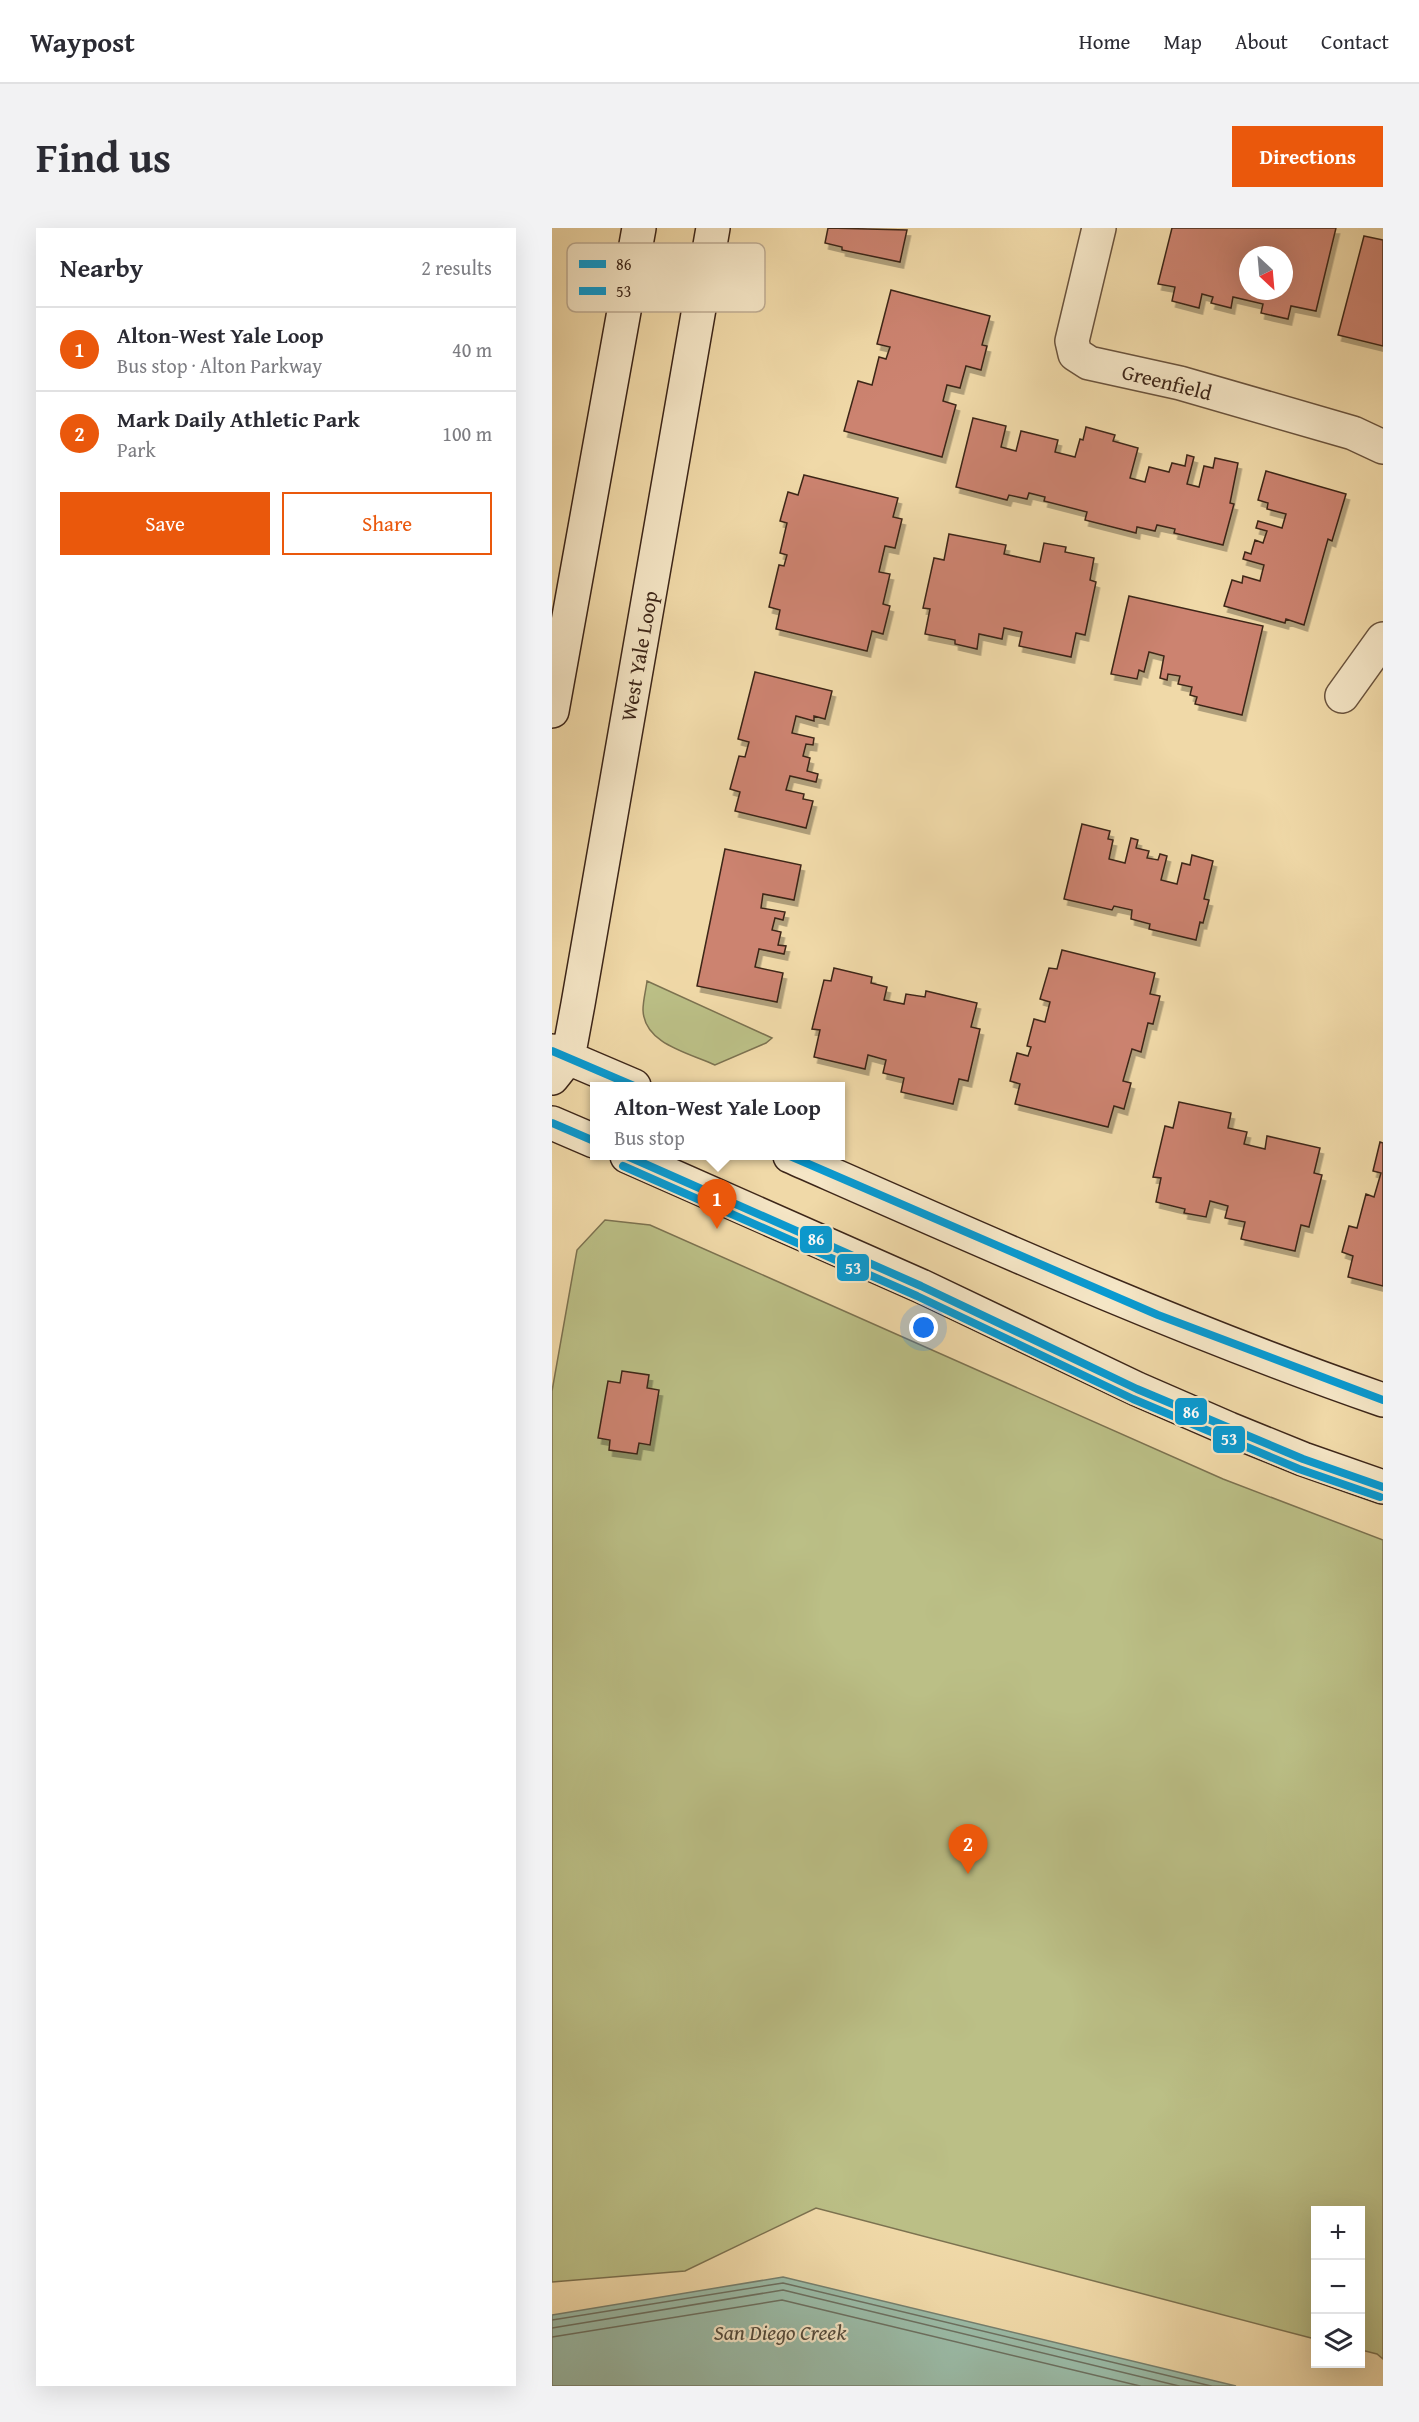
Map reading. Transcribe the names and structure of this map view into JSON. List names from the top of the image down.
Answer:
{
  "streets": {
    "main road": ["Greenfield", "West Yale Loop"]
  },
  "water": ["San Diego Creek"],
  "lines": ["transit line 86", "transit line 53"],
  "legend": ["86", "53"],
  "north": "bottom right",
  "page": {
    "header": "Waypost",
    "nav": [
      "Home",
      "Map",
      "About",
      "Contact"
    ],
    "title": "Find us",
    "buttons": [
      "Directions",
      ["Save", "Share"]
    ],
    "heading": ["Nearby", "2 results"],
    "list": [
      {
        "mark": "1",
        "name": "Alton-West Yale Loop",
        "note": "Bus stop · Alton Parkway",
        "value": "40 m"
      },
      {
        "mark": "2",
        "name": "Mark Daily Athletic Park",
        "note": "Park",
        "value": "100 m"
      }
    ],
    "popup": ["Alton-West Yale Loop", "Bus stop"],
    "pins": ["1", "2"],
    "map_buttons": ["+", "−"]
  }
}
